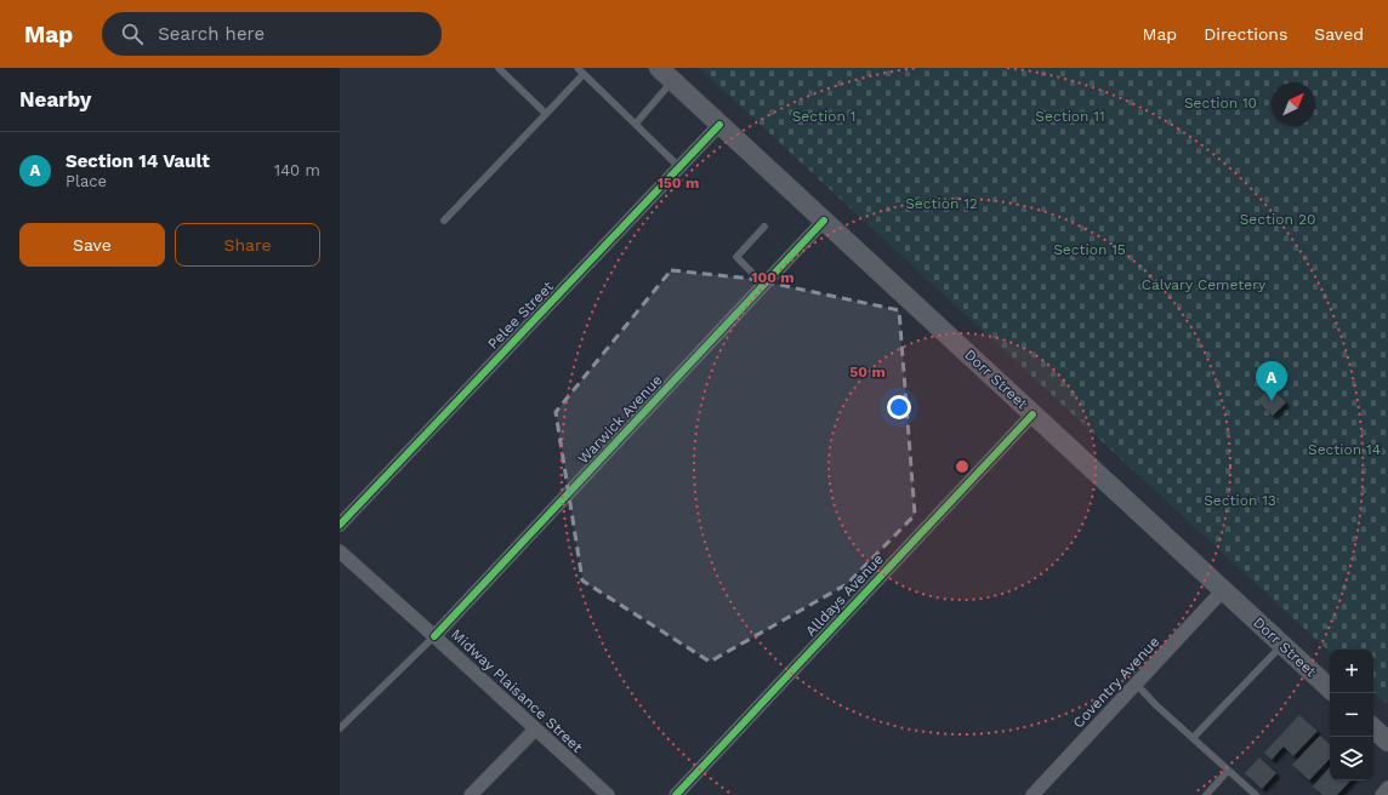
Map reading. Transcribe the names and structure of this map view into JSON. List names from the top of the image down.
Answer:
{
  "streets": {
    "main road": ["Dorr Street"],
    "street": [
      "Pelee Street",
      "Warwick Avenue",
      "Alldays Avenue",
      "Coventry Avenue",
      "Midway Plaisance Street"
    ]
  },
  "crossings": [
    ["Pelee Street", "Dorr Street"],
    ["Dorr Street", "Warwick Avenue"],
    ["Dorr Street", "Alldays Avenue"],
    ["Dorr Street", "Coventry Avenue"],
    ["Warwick Avenue", "Midway Plaisance Street"]
  ],
  "parks": [
    "Section 10",
    "Section 1",
    "Section 11",
    "Section 12",
    "Section 20",
    "Section 15",
    "Calvary Cemetery",
    "Section 14",
    "Section 13"
  ],
  "north": "top right",
  "page": {
    "header": "Map",
    "search": "Search here",
    "nav": ["Map", "Directions", "Saved"],
    "heading": "Nearby",
    "list": [
      {
        "mark": "A",
        "name": "Section 14 Vault",
        "note": "Place",
        "value": "140 m"
      }
    ],
    "buttons": ["Save", "Share"],
    "pins": "A",
    "map_buttons": ["+", "−"]
  },
  "rings": ["150 m", "100 m", "50 m"]
}
